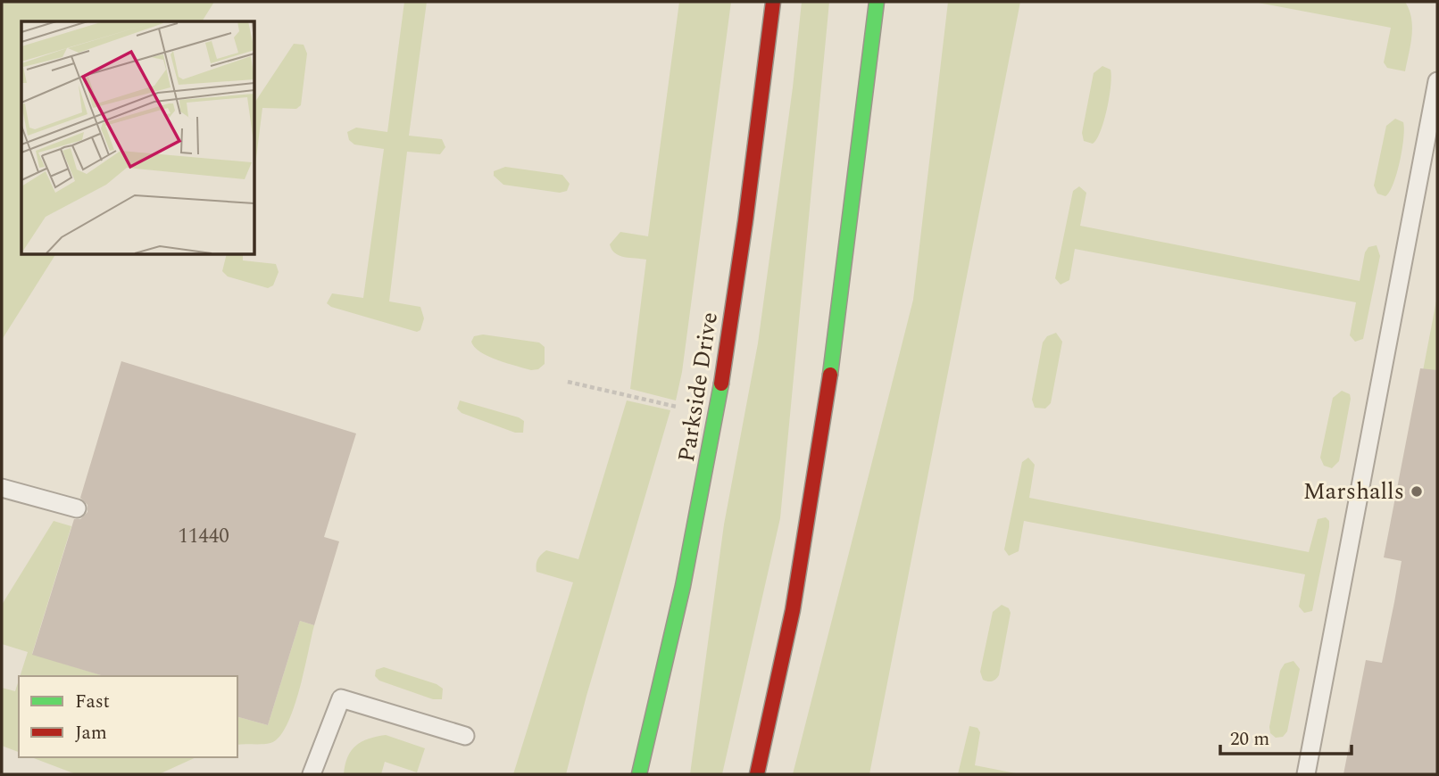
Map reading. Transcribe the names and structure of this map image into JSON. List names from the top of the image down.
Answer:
{
  "streets": {
    "street": ["Parkside Drive"]
  },
  "places": ["Marshalls"],
  "house_numbers": ["11440"],
  "legend": ["Fast", "Jam"],
  "scale_bar": "20 m"
}
